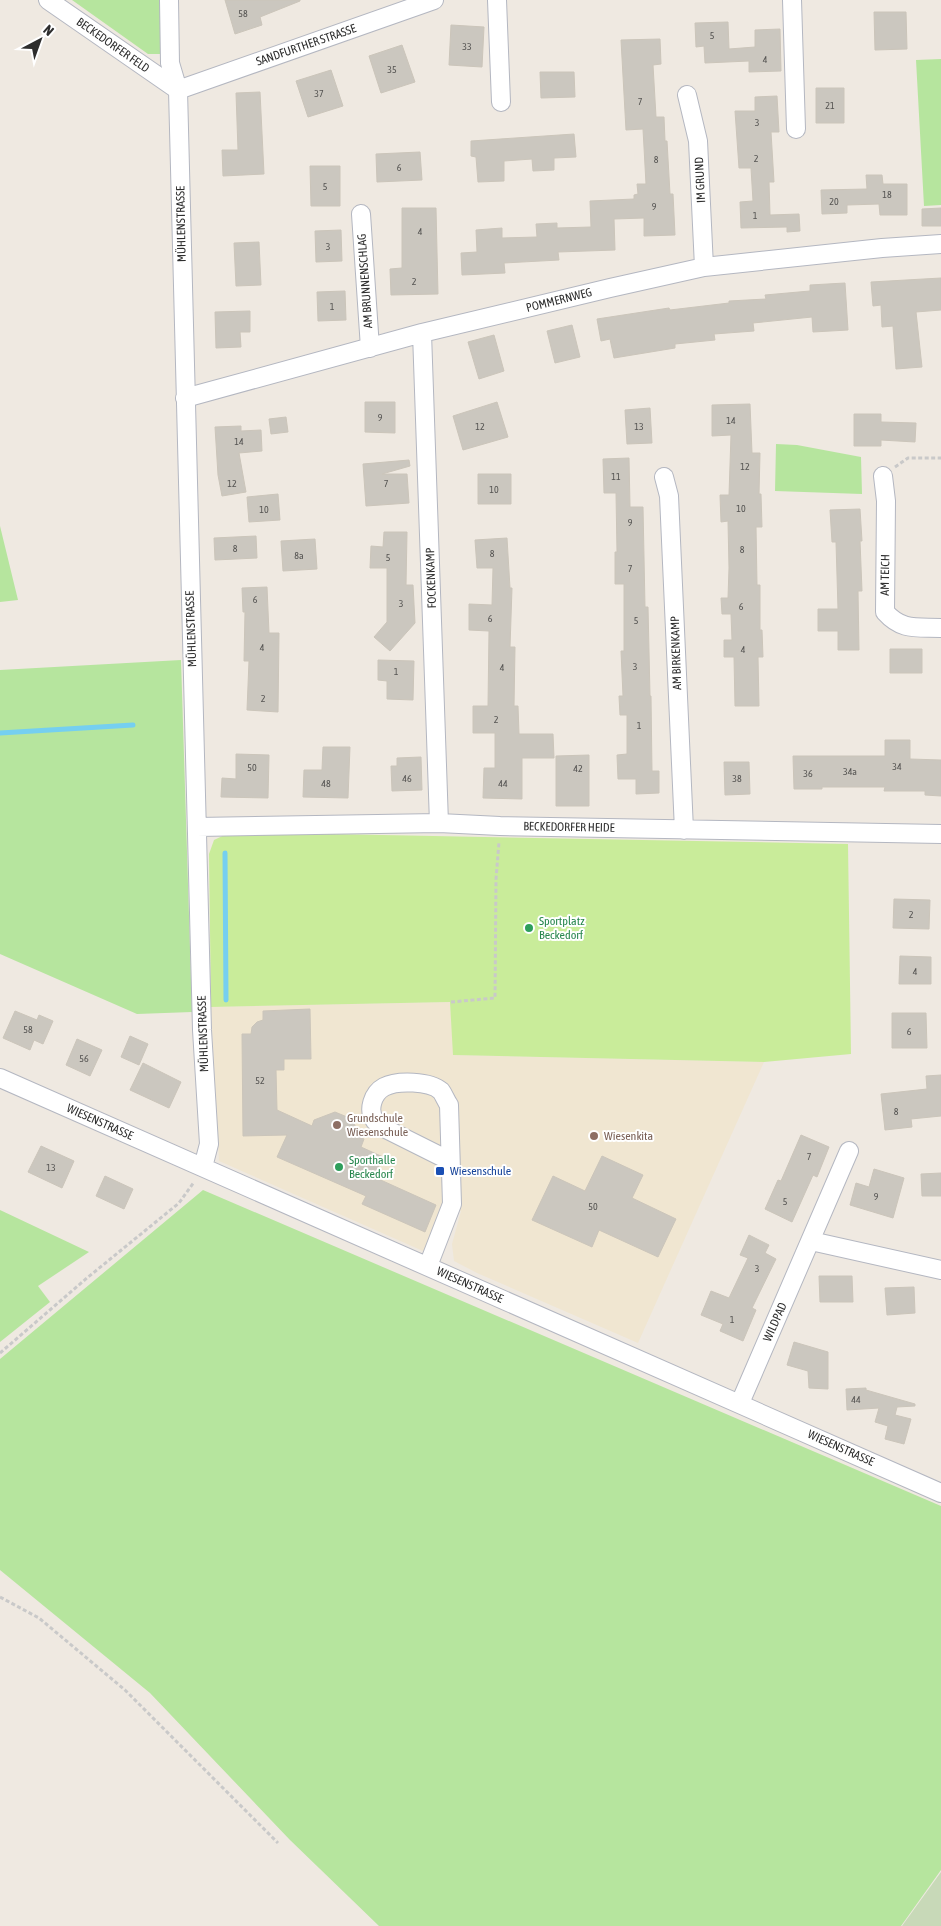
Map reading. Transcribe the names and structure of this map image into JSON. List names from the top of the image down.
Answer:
{
  "streets": {
    "street": [
      "BECKEDORFER FELD",
      "SANDFURTHER STRASSE",
      "IM GRUND",
      "MÜHLENSTRASSE",
      "AM BRUNNENSCHLAG",
      "POMMERNWEG",
      "AM TEICH",
      "FOCKENKAMP",
      "AM BIRKENKAMP",
      "BECKEDORFER HEIDE",
      "WIESENSTRASSE",
      "WILDPAD"
    ]
  },
  "crossings": [
    ["BECKEDORFER FELD", "SANDFURTHER STRASSE"],
    ["BECKEDORFER FELD", "MÜHLENSTRASSE"],
    ["SANDFURTHER STRASSE", "MÜHLENSTRASSE"],
    ["IM GRUND", "POMMERNWEG"],
    ["MÜHLENSTRASSE", "POMMERNWEG"],
    ["MÜHLENSTRASSE", "BECKEDORFER HEIDE"],
    ["MÜHLENSTRASSE", "WIESENSTRASSE"],
    ["AM BRUNNENSCHLAG", "POMMERNWEG"],
    ["POMMERNWEG", "FOCKENKAMP"],
    ["FOCKENKAMP", "BECKEDORFER HEIDE"],
    ["AM BIRKENKAMP", "BECKEDORFER HEIDE"],
    ["WIESENSTRASSE", "WILDPAD"]
  ],
  "places": {
    "other": [
      "Sportplatz Beckedorf",
      "Grundschule Wiesenschule",
      "Wiesenkita",
      "Sporthalle Beckedorf"
    ],
    "transit": ["Wiesenschule"]
  },
  "house_numbers": [
    "58",
    "5",
    "33",
    "4",
    "35",
    "37",
    "7",
    "21",
    "3",
    "2",
    "8",
    "6",
    "5",
    "18",
    "20",
    "9",
    "1",
    "4",
    "3",
    "2",
    "1",
    "9",
    "14",
    "12",
    "13",
    "14",
    "12",
    "11",
    "12",
    "7",
    "10",
    "10",
    "10",
    "9",
    "8",
    "8",
    "8",
    "8a",
    "5",
    "7",
    "6",
    "3",
    "6",
    "6",
    "5",
    "4",
    "4",
    "3",
    "4",
    "1",
    "2",
    "2",
    "1",
    "34",
    "50",
    "42",
    "34a",
    "36",
    "46",
    "38",
    "48",
    "44",
    "2",
    "4",
    "58",
    "6",
    "56",
    "52",
    "8",
    "7",
    "13",
    "9",
    "5",
    "50",
    "3",
    "1",
    "44"
  ],
  "north": "top right"
}
